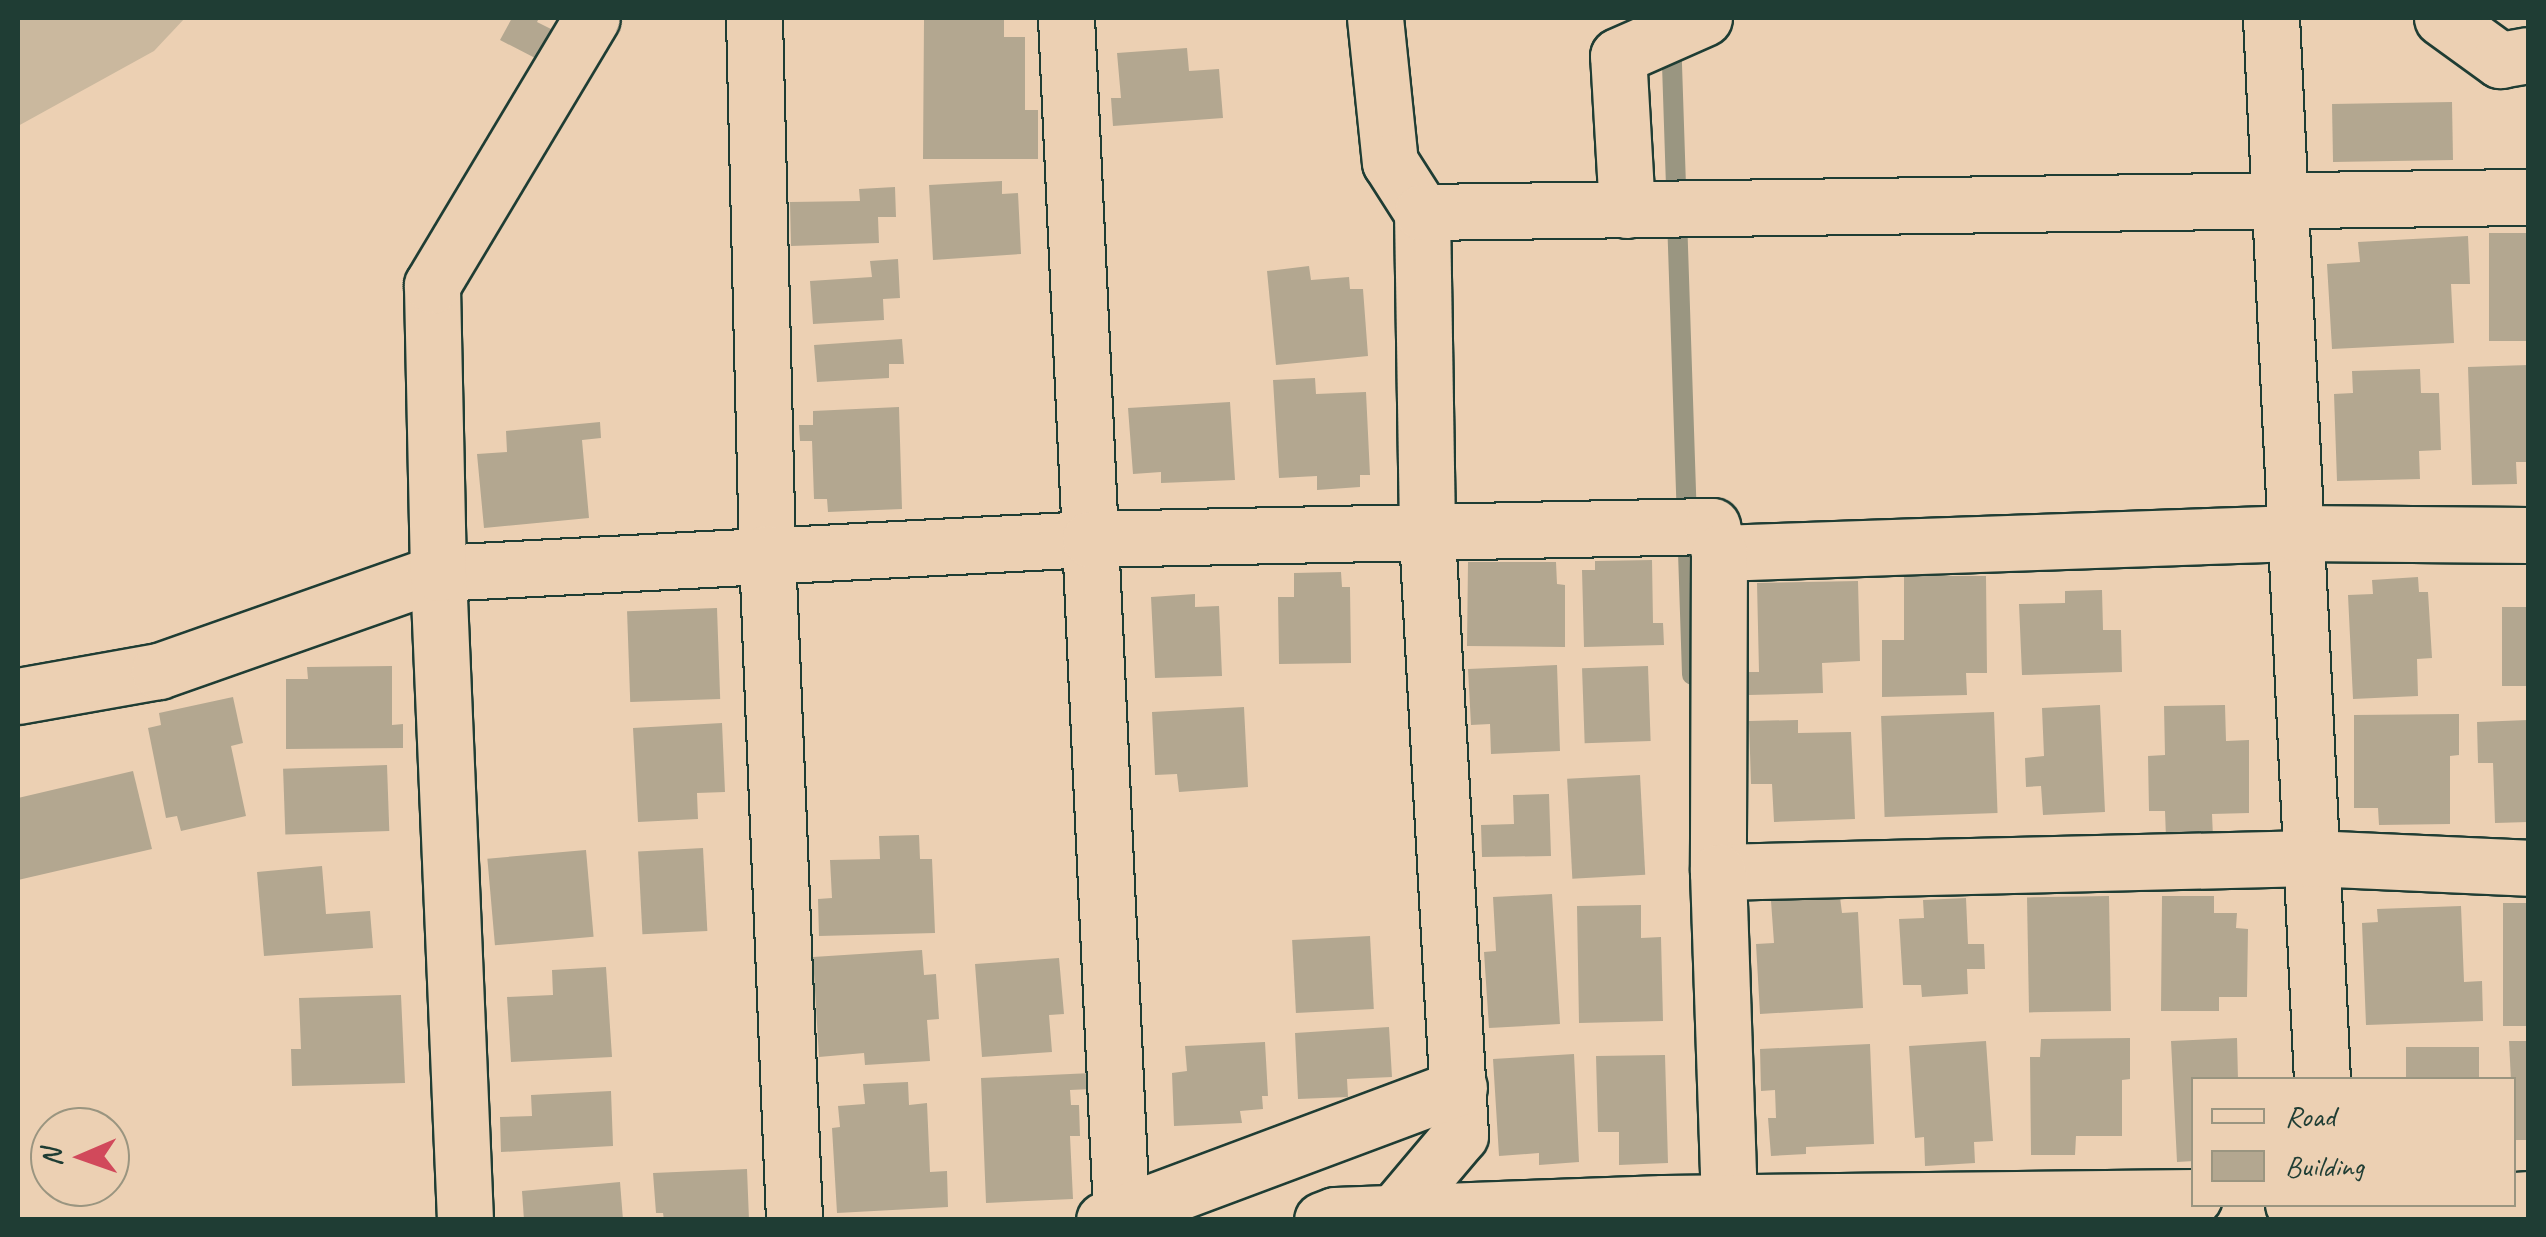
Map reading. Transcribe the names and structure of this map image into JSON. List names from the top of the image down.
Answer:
{
  "legend": ["Road", "Building"],
  "north": "left"
}
